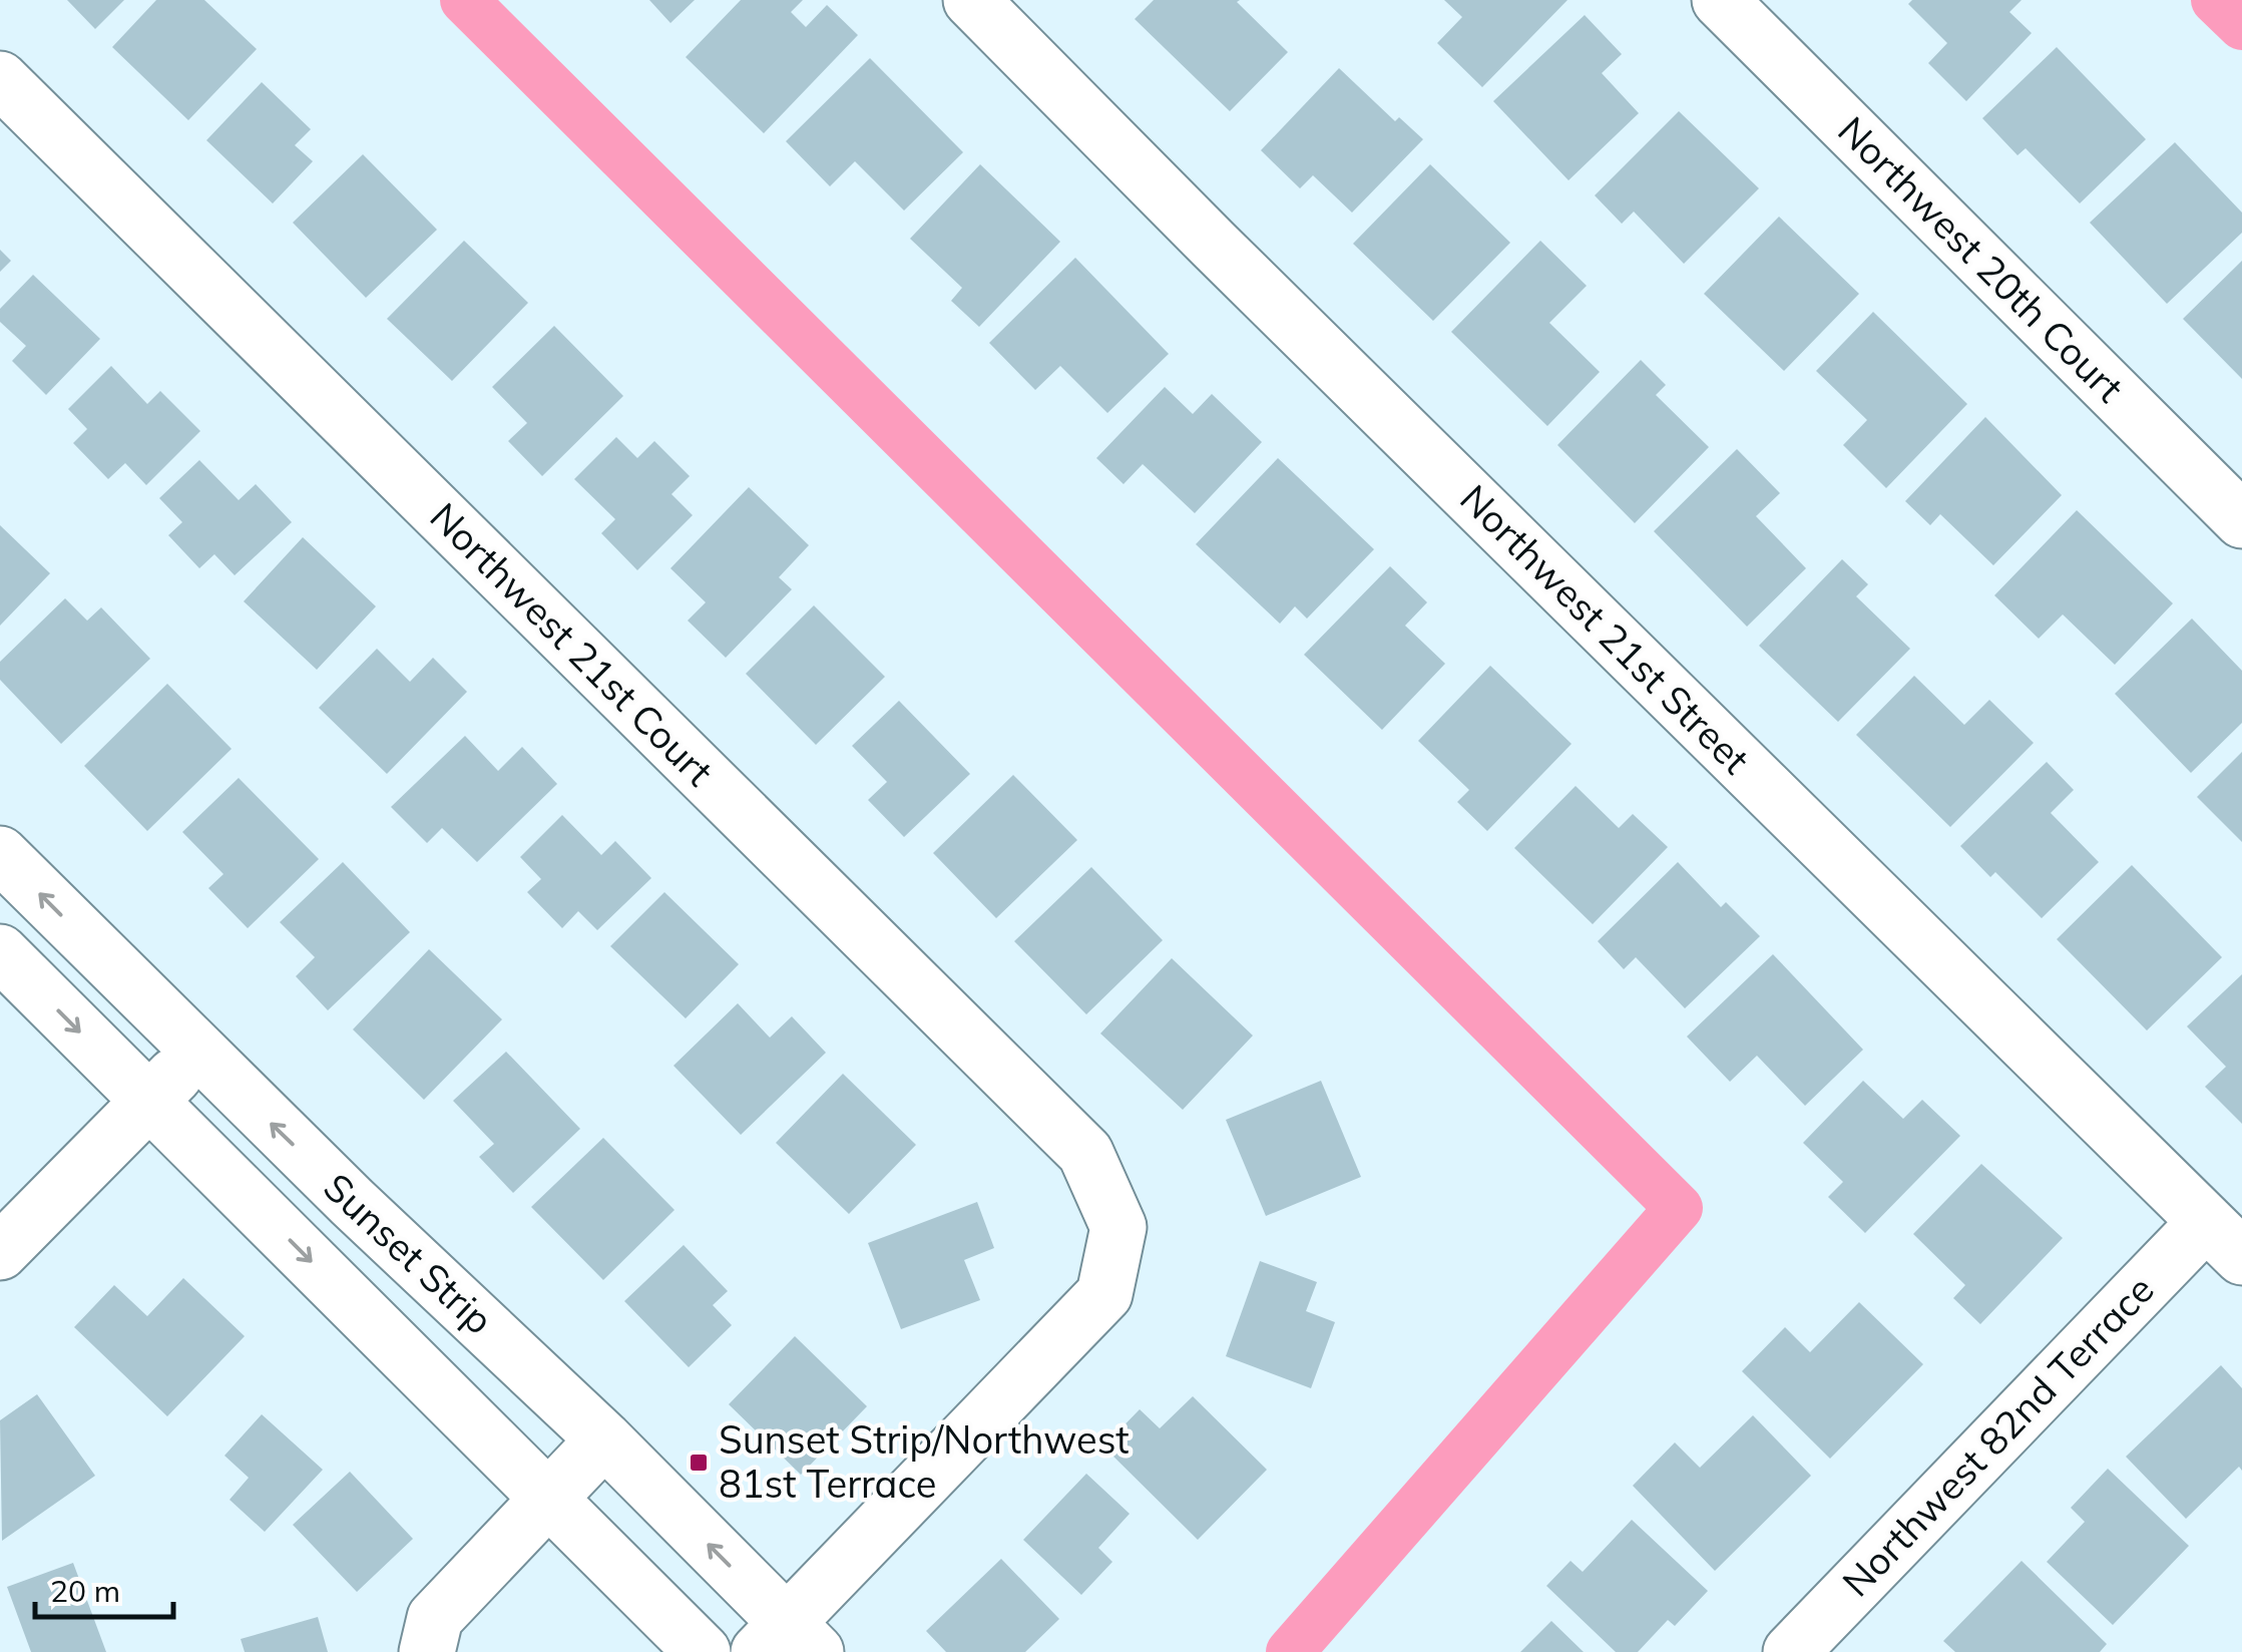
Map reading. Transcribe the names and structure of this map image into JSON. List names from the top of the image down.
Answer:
{
  "streets": {
    "street": [
      "Northwest 20th Court",
      "Northwest 21st Street",
      "Northwest 21st Court",
      "Sunset Strip",
      "Northwest 82nd Terrace"
    ]
  },
  "crossings": [
    ["Northwest 21st Street", "Northwest 82nd Terrace"],
    ["Northwest 21st Court", "Sunset Strip"]
  ],
  "places": {
    "transit": ["Sunset Strip/Northwest 81st Terrace"]
  },
  "scale_bar": "20 m"
}
